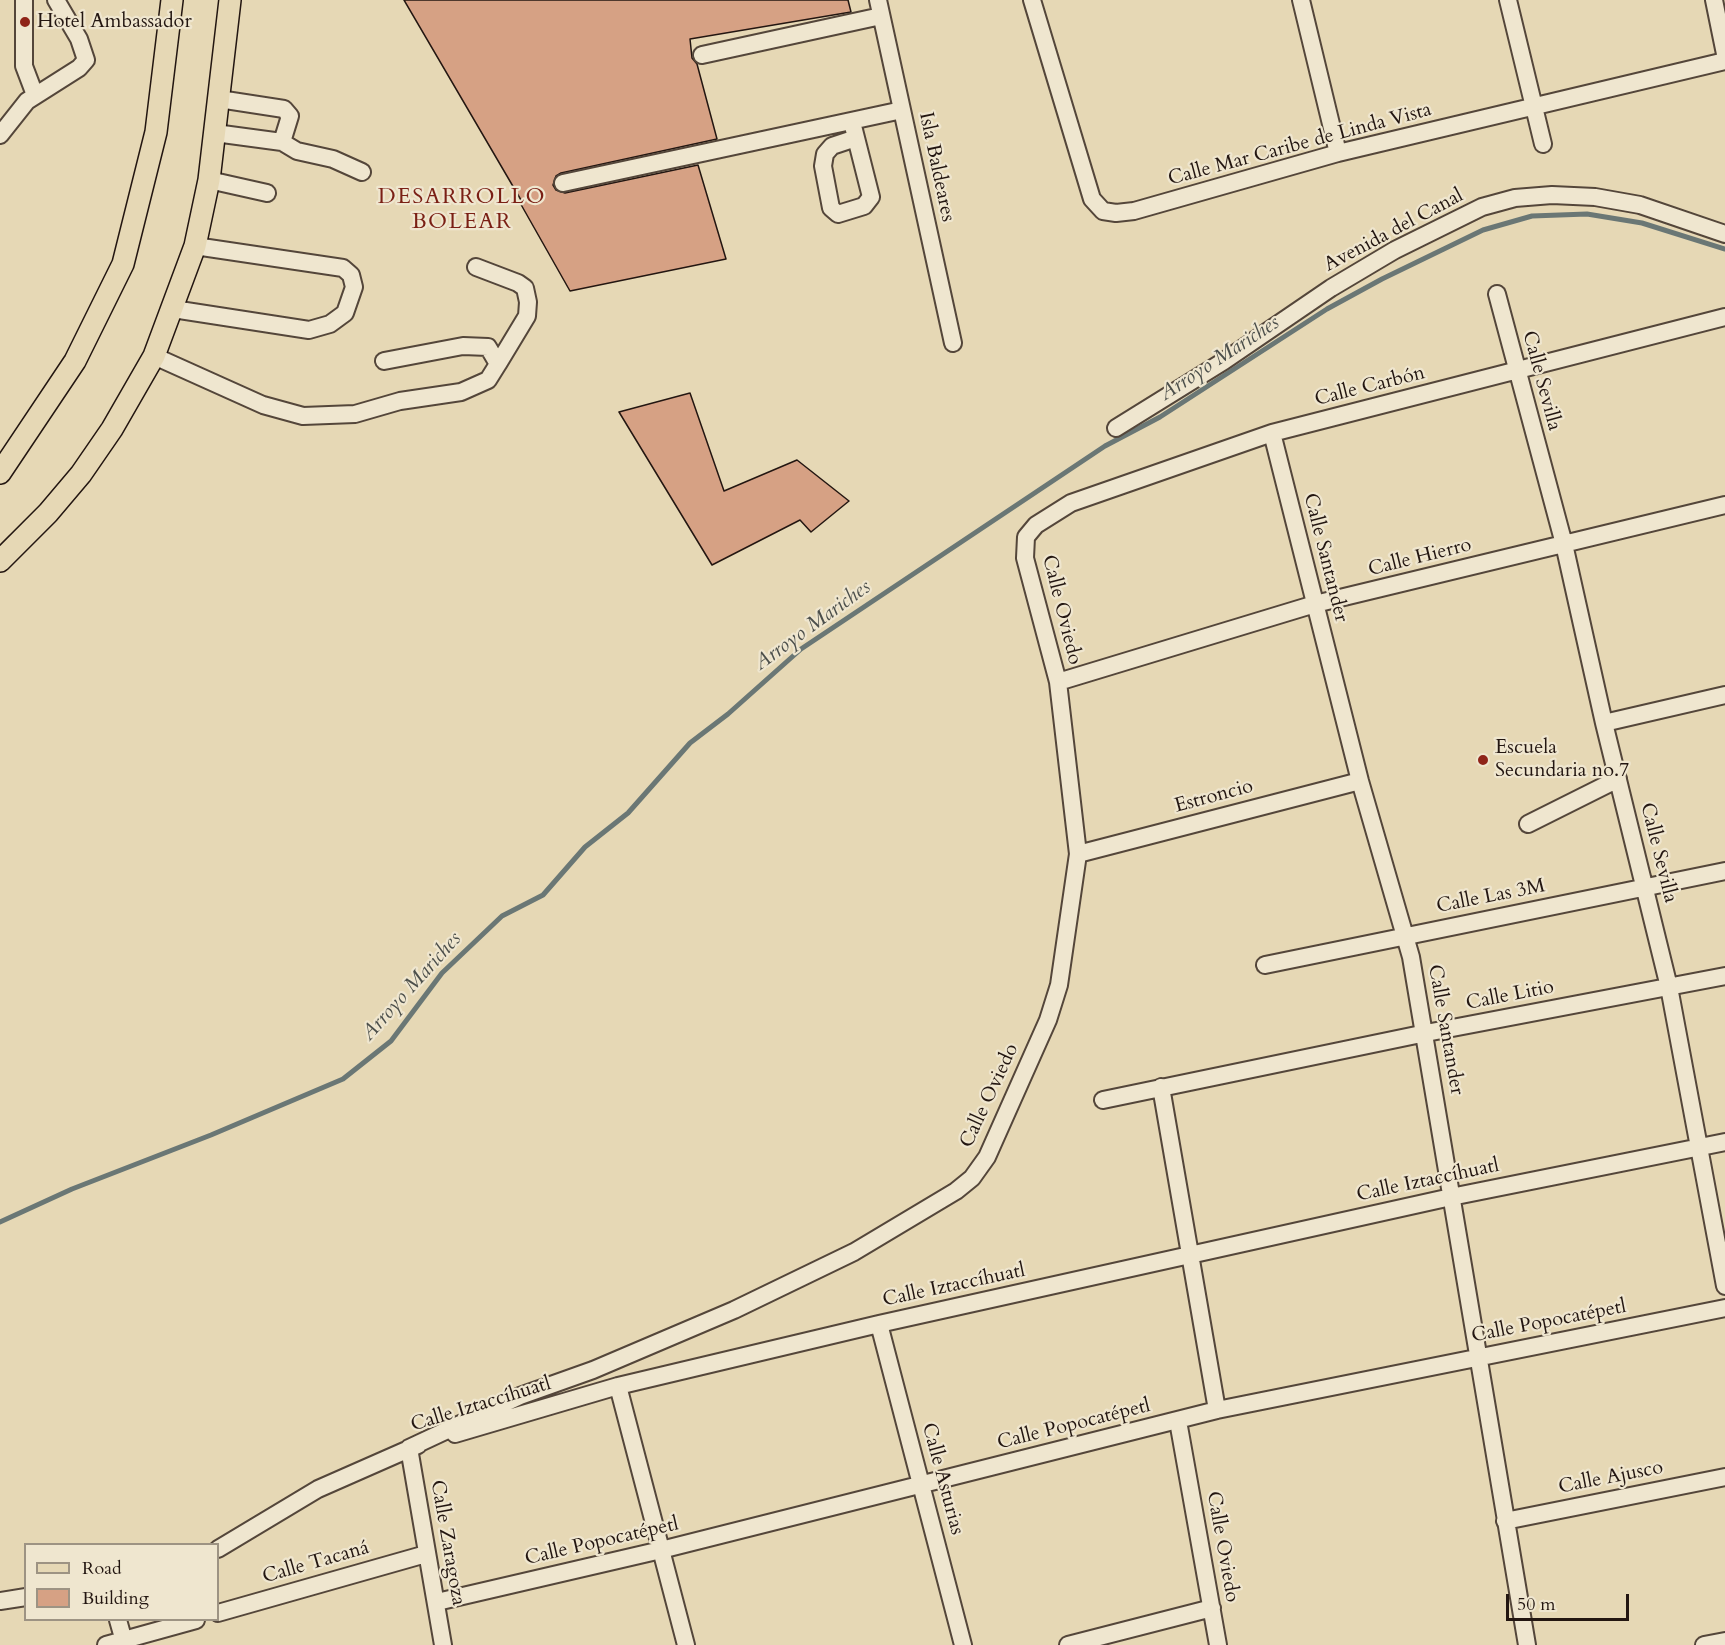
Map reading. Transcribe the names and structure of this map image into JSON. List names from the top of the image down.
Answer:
{
  "streets": {
    "street": [
      "Calle Mar Caribe de Linda Vista",
      "Isla Baldeares",
      "Avenida del Canal",
      "Calle Sevilla",
      "Calle Carbón",
      "Calle Santander",
      "Calle Hierro",
      "Calle Oviedo",
      "Estroncio",
      "Calle Las 3M",
      "Calle Litio",
      "Calle Iztaccíhuatl",
      "Calle Popocatépetl",
      "Calle Ajusco",
      "Calle Asturias",
      "Calle Zaragoza",
      "Calle Tacaná"
    ]
  },
  "crossings": [
    ["Calle Sevilla", "Calle Carbón"],
    ["Calle Sevilla", "Calle Hierro"],
    ["Calle Sevilla", "Calle Las 3M"],
    ["Calle Sevilla", "Calle Litio"],
    ["Calle Sevilla", "Calle Iztaccíhuatl"],
    ["Calle Carbón", "Calle Santander"],
    ["Calle Carbón", "Calle Oviedo"],
    ["Calle Santander", "Calle Hierro"],
    ["Calle Santander", "Estroncio"],
    ["Calle Santander", "Calle Las 3M"],
    ["Calle Santander", "Calle Litio"],
    ["Calle Santander", "Calle Iztaccíhuatl"],
    ["Calle Santander", "Calle Popocatépetl"],
    ["Calle Santander", "Calle Ajusco"],
    ["Calle Hierro", "Calle Oviedo"],
    ["Calle Oviedo", "Estroncio"],
    ["Calle Oviedo", "Calle Iztaccíhuatl"],
    ["Calle Oviedo", "Calle Popocatépetl"],
    ["Calle Oviedo", "Calle Zaragoza"],
    ["Calle Iztaccíhuatl", "Calle Asturias"],
    ["Calle Iztaccíhuatl", "Calle Zaragoza"],
    ["Calle Popocatépetl", "Calle Asturias"],
    ["Calle Popocatépetl", "Calle Zaragoza"],
    ["Calle Zaragoza", "Calle Tacaná"]
  ],
  "districts": ["DESARROLLO BOLEAR"],
  "water": ["Arroyo Mariches"],
  "places": ["Hotel Ambassador", "Escuela Secundaria no.7"],
  "legend": ["Road", "Building"],
  "scale_bar": "50 m"
}
